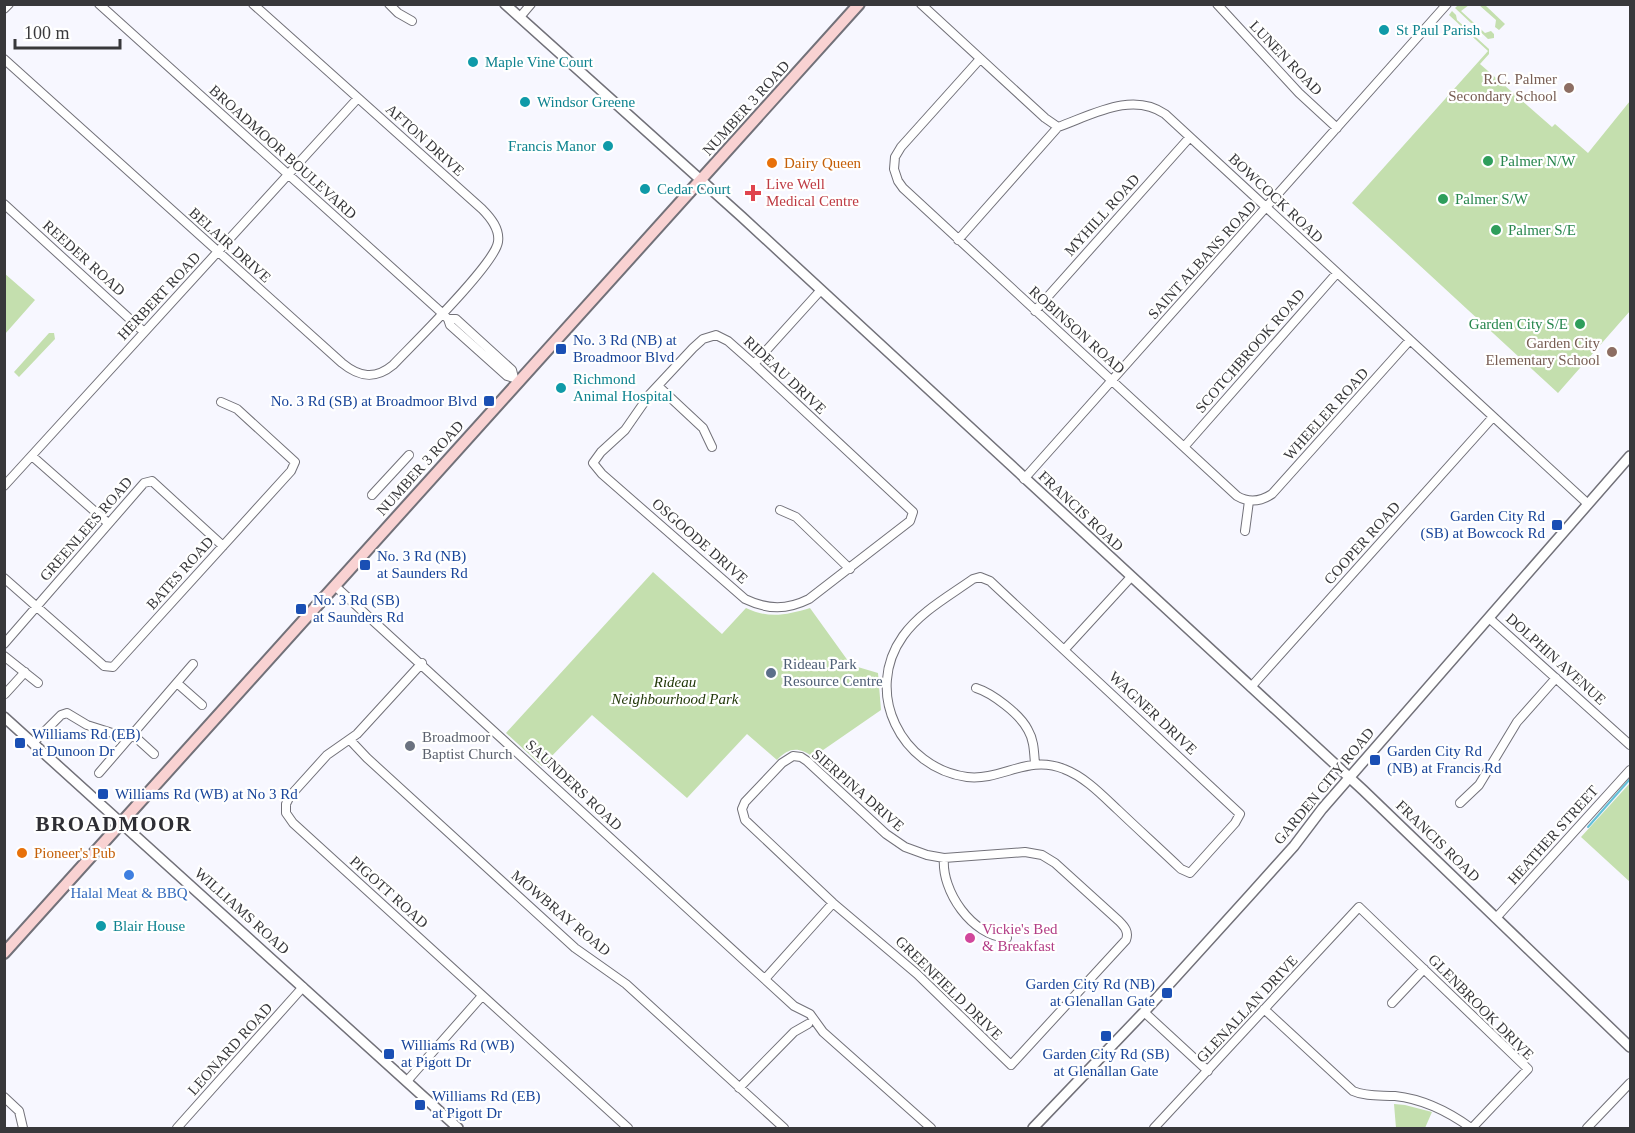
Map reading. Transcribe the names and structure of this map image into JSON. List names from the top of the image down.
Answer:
{
  "streets": {
    "main road": ["NUMBER 3 ROAD"],
    "street": [
      "LUNEN ROAD",
      "AFTON DRIVE",
      "BROADMOOR BOULEVARD",
      "BOWCOCK ROAD",
      "MYHILL ROAD",
      "BELAIR DRIVE",
      "REEDER ROAD",
      "SAINT ALBANS ROAD",
      "HERBERT ROAD",
      "ROBINSON ROAD",
      "SCOTCHBROOK ROAD",
      "RIDEAU DRIVE",
      "WHEELER ROAD",
      "FRANCIS ROAD",
      "GREENLEES ROAD",
      "OSGOODE DRIVE",
      "COOPER ROAD",
      "BATES ROAD",
      "DOLPHIN AVENUE",
      "WAGNER DRIVE",
      "SAUNDERS ROAD",
      "GARDEN CITY ROAD",
      "SIERPINA DRIVE",
      "HEATHER STREET",
      "PIGOTT ROAD",
      "WILLIAMS ROAD",
      "MOWBRAY ROAD",
      "GREENFIELD DRIVE",
      "GLENBROOK DRIVE",
      "GLENALLAN DRIVE",
      "LEONARD ROAD"
    ]
  },
  "crossings": [
    ["LUNEN ROAD", "SAINT ALBANS ROAD"],
    ["NUMBER 3 ROAD", "BROADMOOR BOULEVARD"],
    ["NUMBER 3 ROAD", "FRANCIS ROAD"],
    ["NUMBER 3 ROAD", "SAUNDERS ROAD"],
    ["NUMBER 3 ROAD", "WILLIAMS ROAD"],
    ["AFTON DRIVE", "BROADMOOR BOULEVARD"],
    ["AFTON DRIVE", "BELAIR DRIVE"],
    ["AFTON DRIVE", "HERBERT ROAD"],
    ["BROADMOOR BOULEVARD", "BELAIR DRIVE"],
    ["BROADMOOR BOULEVARD", "HERBERT ROAD"],
    ["BOWCOCK ROAD", "MYHILL ROAD"],
    ["BOWCOCK ROAD", "SAINT ALBANS ROAD"],
    ["BOWCOCK ROAD", "SCOTCHBROOK ROAD"],
    ["BOWCOCK ROAD", "WHEELER ROAD"],
    ["BOWCOCK ROAD", "COOPER ROAD"],
    ["BOWCOCK ROAD", "GARDEN CITY ROAD"],
    ["MYHILL ROAD", "ROBINSON ROAD"],
    ["BELAIR DRIVE", "HERBERT ROAD"],
    ["REEDER ROAD", "HERBERT ROAD"],
    ["SAINT ALBANS ROAD", "ROBINSON ROAD"],
    ["SAINT ALBANS ROAD", "FRANCIS ROAD"],
    ["ROBINSON ROAD", "SCOTCHBROOK ROAD"],
    ["ROBINSON ROAD", "WHEELER ROAD"],
    ["RIDEAU DRIVE", "OSGOODE DRIVE"],
    ["FRANCIS ROAD", "COOPER ROAD"],
    ["FRANCIS ROAD", "GARDEN CITY ROAD"],
    ["FRANCIS ROAD", "HEATHER STREET"],
    ["GREENLEES ROAD", "BATES ROAD"],
    ["DOLPHIN AVENUE", "GARDEN CITY ROAD"],
    ["SAUNDERS ROAD", "PIGOTT ROAD"],
    ["SIERPINA DRIVE", "GREENFIELD DRIVE"],
    ["PIGOTT ROAD", "MOWBRAY ROAD"],
    ["WILLIAMS ROAD", "LEONARD ROAD"],
    ["GLENBROOK DRIVE", "GLENALLAN DRIVE"]
  ],
  "districts": ["BROADMOOR"],
  "parks": ["Rideau Neighbourhood Park"],
  "places": {
    "other": [
      "St Paul Parish",
      "Maple Vine Court",
      "R.C. Palmer Secondary School",
      "Windsor Greene",
      "Francis Manor",
      "Palmer N/W",
      "Dairy Queen",
      "Cedar Court",
      "Palmer S/W",
      "Palmer S/E",
      "Garden City S/E",
      "Garden City Elementary School",
      "Richmond Animal Hospital",
      "Rideau Park Resource Centre",
      "Broadmoor Baptist Church",
      "Pioneer's Pub",
      "Halal Meat & BBQ",
      "Blair House",
      "Vickie's Bed & Breakfast"
    ],
    "health": ["Live Well Medical Centre"],
    "transit": [
      "No. 3 Rd (NB) at Broadmoor Blvd",
      "No. 3 Rd (SB) at Broadmoor Blvd",
      "Garden City Rd (SB) at Bowcock Rd",
      "No. 3 Rd (NB) at Saunders Rd",
      "No. 3 Rd (SB) at Saunders Rd",
      "Williams Rd (EB) at Dunoon Dr",
      "Garden City Rd (NB) at Francis Rd",
      "Williams Rd (WB) at No 3 Rd",
      "Garden City Rd (NB) at Glenallan Gate",
      "Garden City Rd (SB) at Glenallan Gate",
      "Williams Rd (WB) at Pigott Dr",
      "Williams Rd (EB) at Pigott Dr"
    ]
  },
  "scale_bar": "100 m"
}
